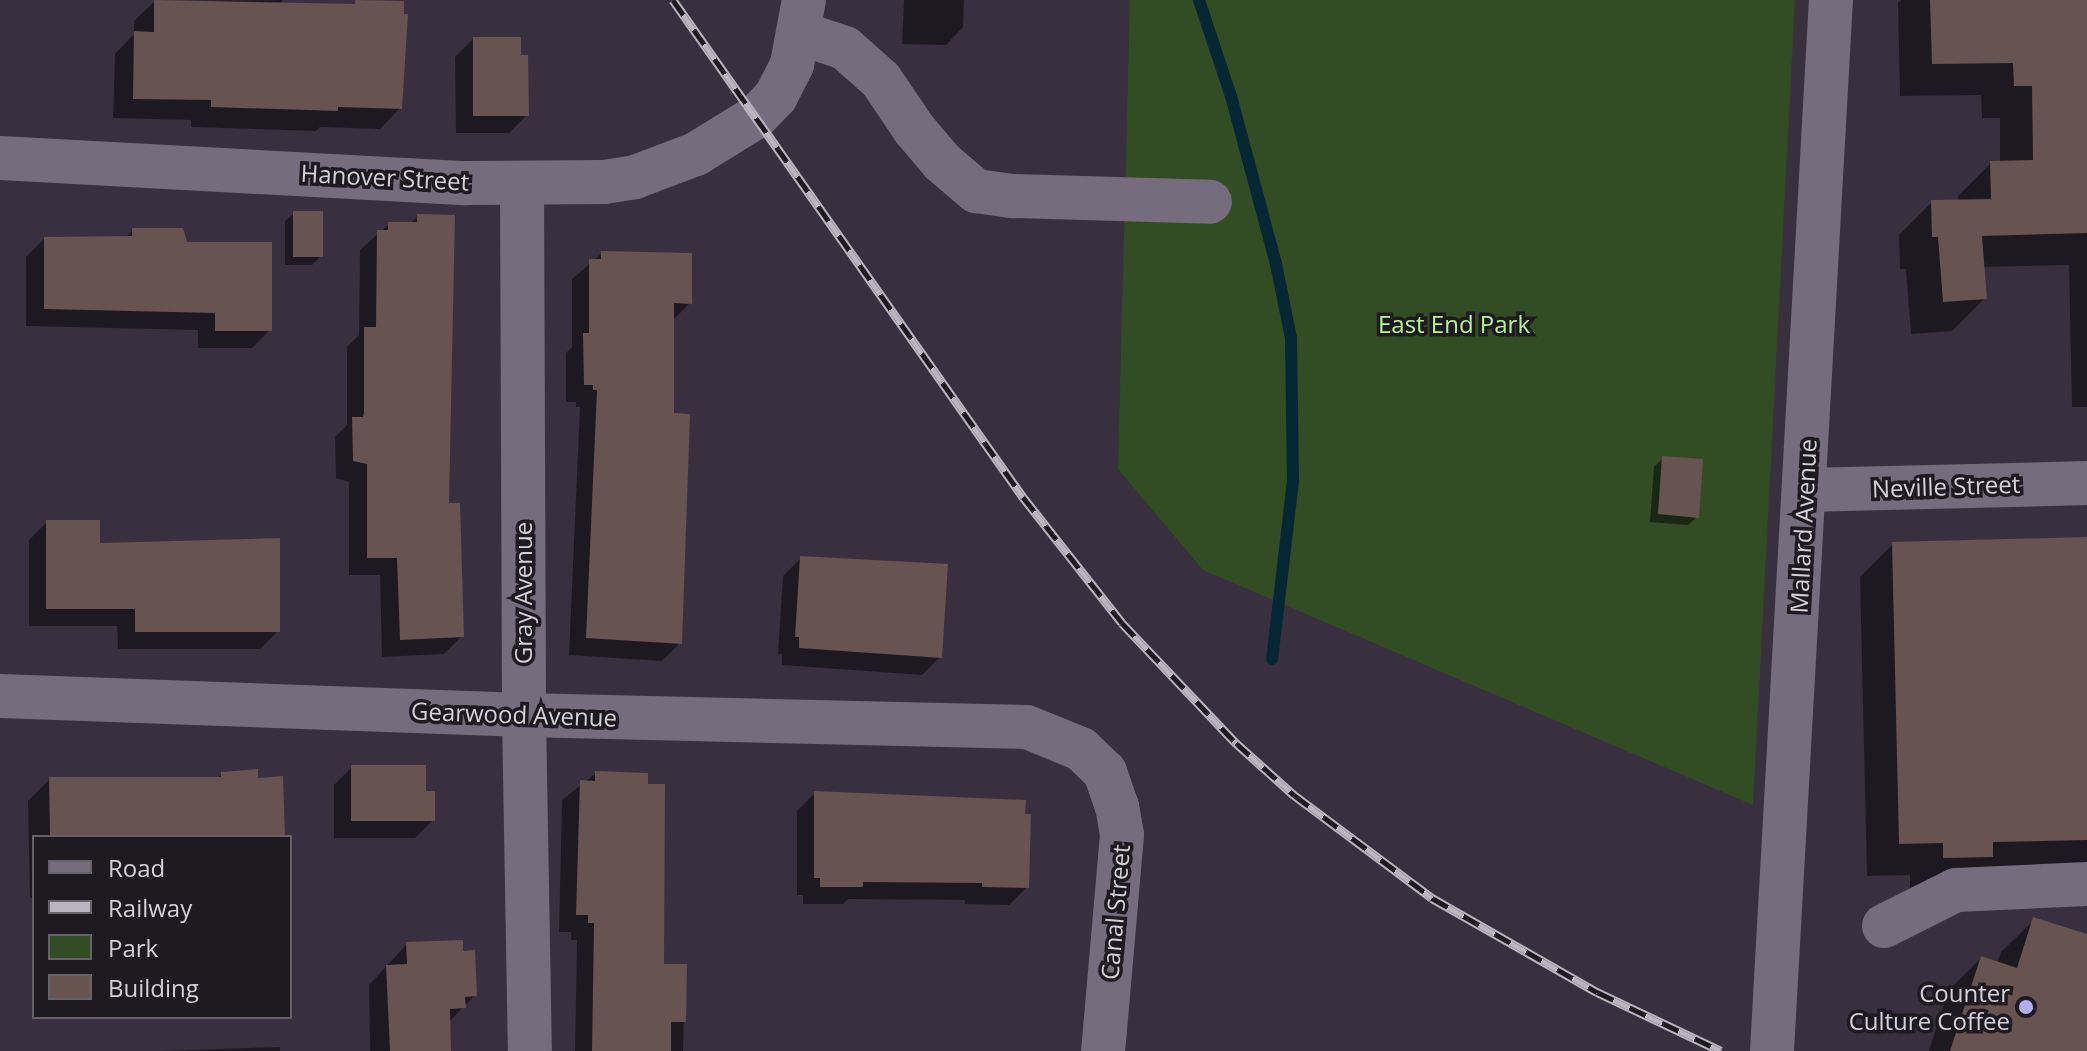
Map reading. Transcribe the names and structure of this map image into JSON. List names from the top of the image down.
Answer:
{
  "streets": {
    "street": [
      "Hanover Street",
      "Neville Street",
      "Mallard Avenue",
      "Gray Avenue",
      "Gearwood Avenue",
      "Canal Street"
    ]
  },
  "crossings": [
    ["Hanover Street", "Gray Avenue"],
    ["Neville Street", "Mallard Avenue"],
    ["Gray Avenue", "Gearwood Avenue"],
    ["Gearwood Avenue", "Canal Street"]
  ],
  "parks": ["East End Park"],
  "places": ["Counter Culture Coffee"],
  "legend": [
    "Road",
    "Railway",
    "Park",
    "Building"
  ]
}
